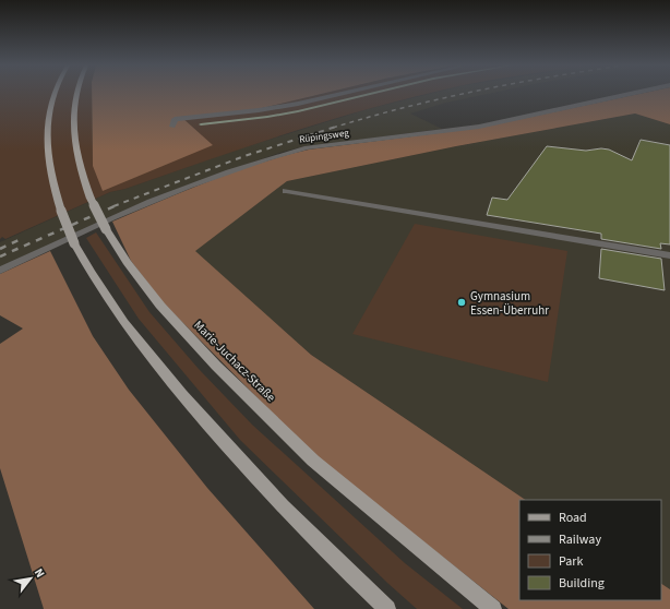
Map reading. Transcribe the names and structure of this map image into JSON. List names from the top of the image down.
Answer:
{
  "streets": {
    "main road": ["Marie-Juchacz-Straße"],
    "street": ["Rüpingsweg"]
  },
  "places": ["Gymnasium Essen-Überruhr"],
  "legend": [
    "Road",
    "Railway",
    "Park",
    "Building"
  ],
  "north": "top right"
}
